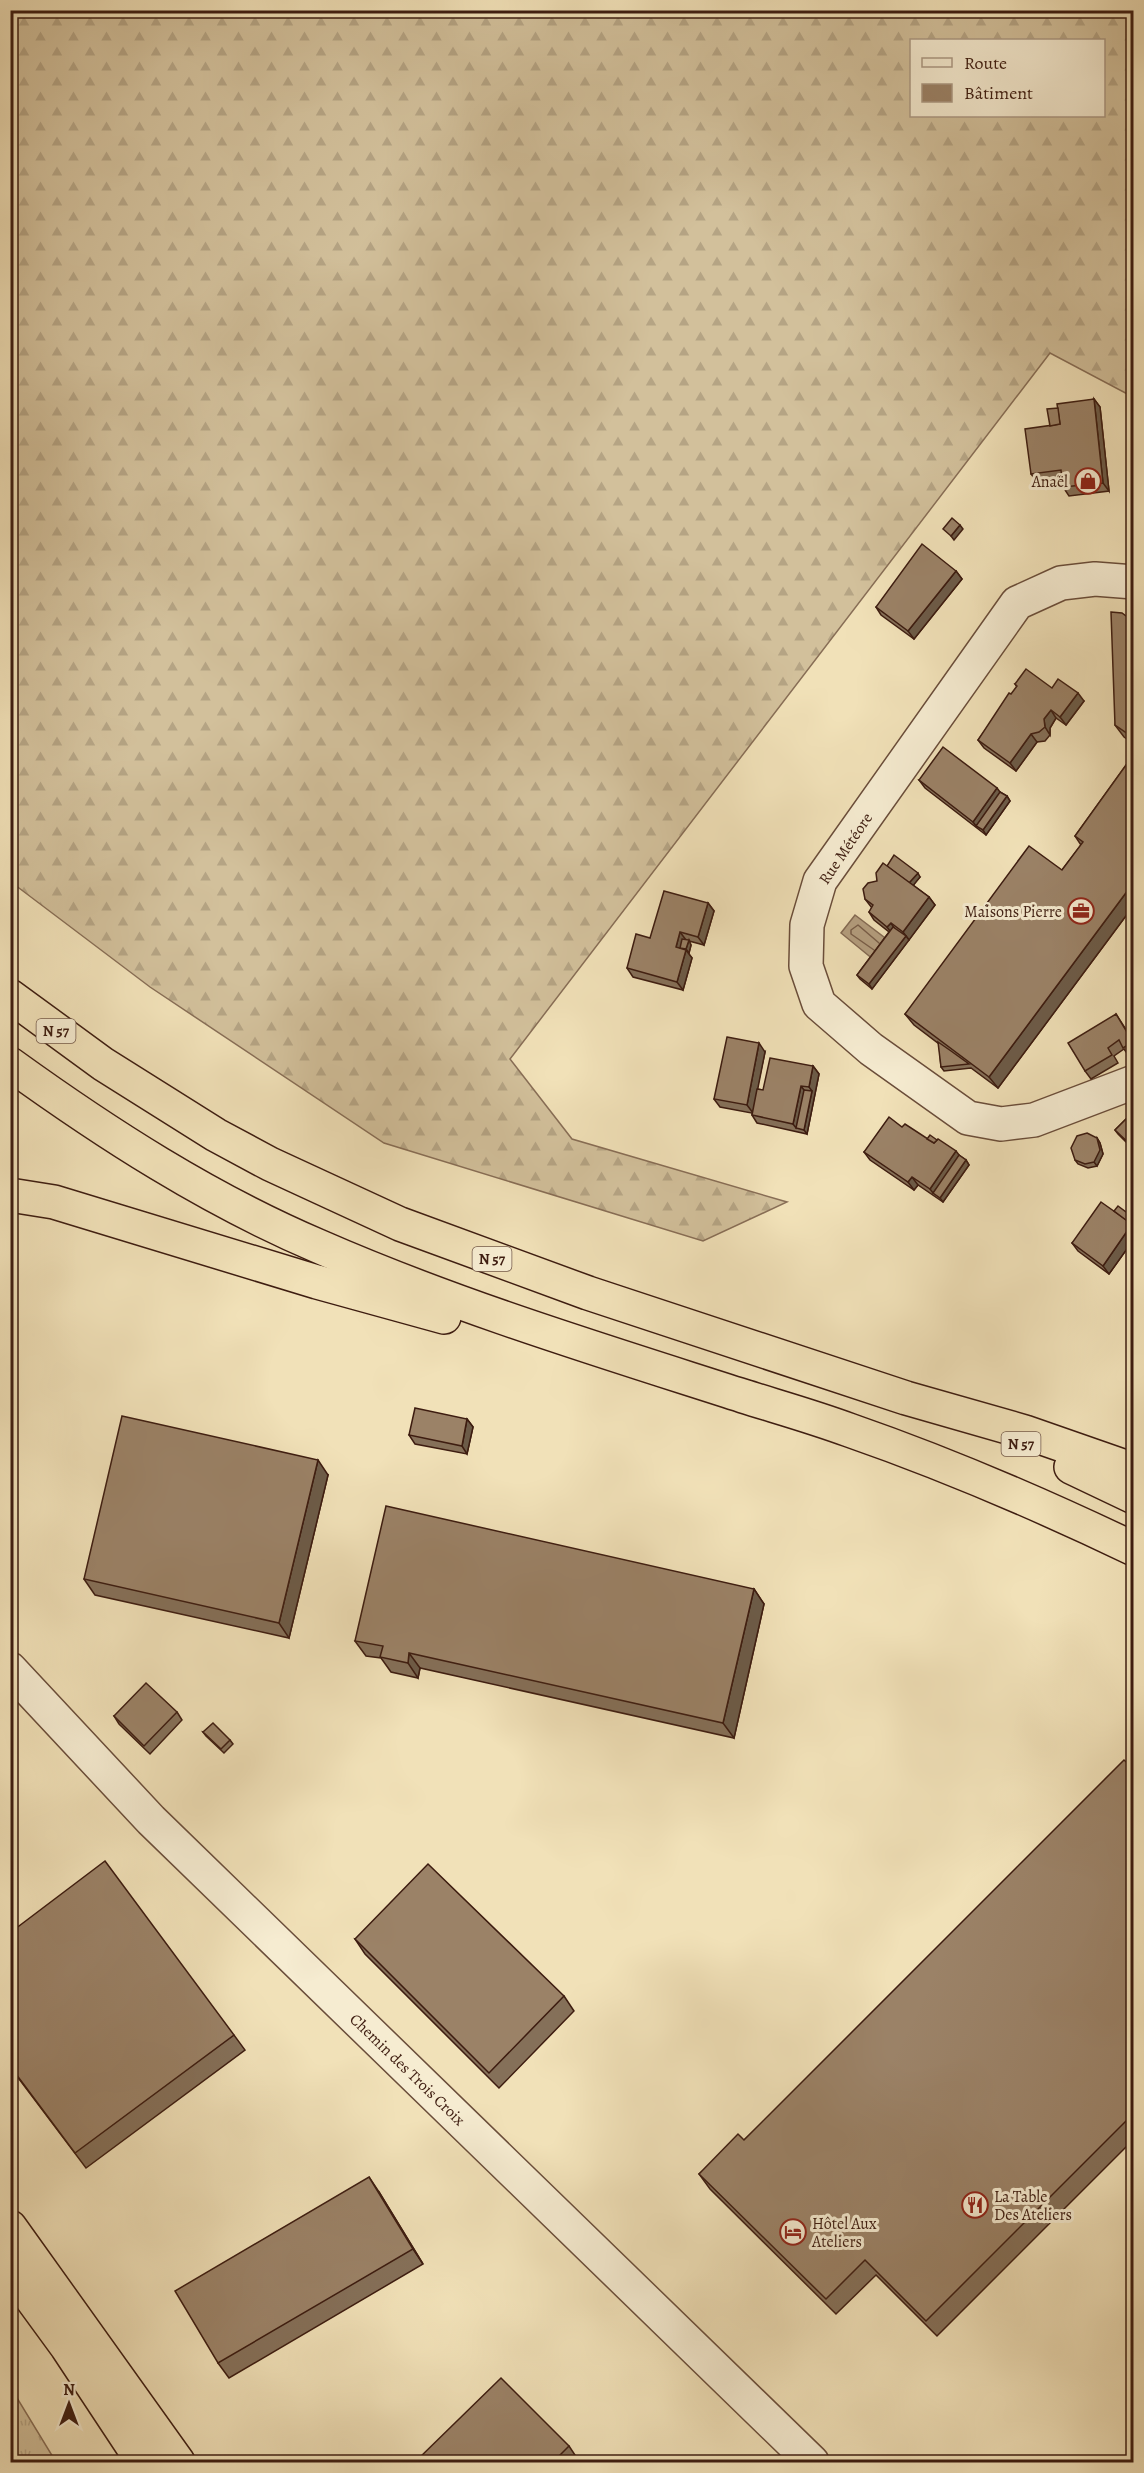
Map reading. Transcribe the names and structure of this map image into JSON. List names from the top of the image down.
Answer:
{
  "streets": {
    "highway": ["N 57"],
    "street": ["Rue Météore", "Chemin des Trois Croix"]
  },
  "places": {
    "shop": ["Anaël"],
    "office": ["Maisons Pierre"],
    "restaurant": ["La Table Des Ateliers"],
    "hotel": ["Hôtel Aux Ateliers"]
  },
  "legend": ["Route", "Bâtiment"],
  "north": "top"
}
